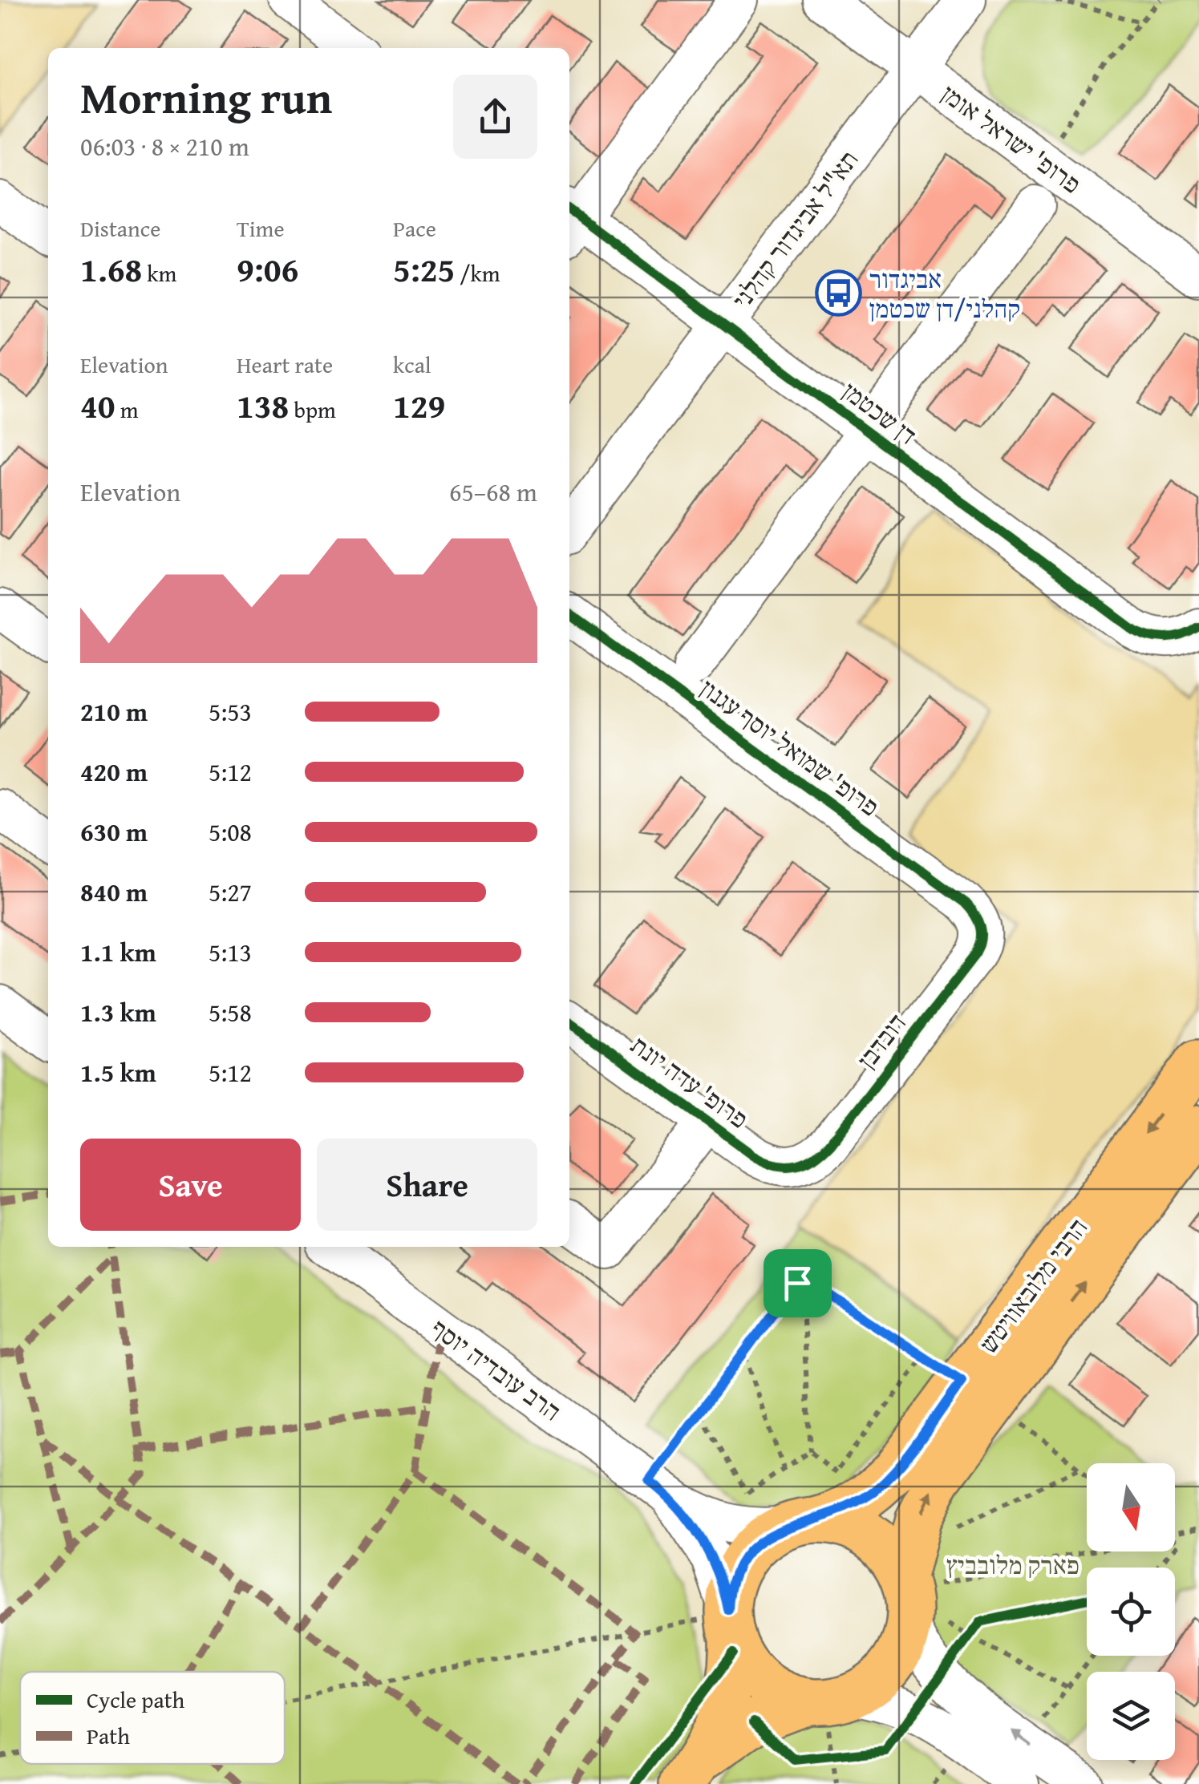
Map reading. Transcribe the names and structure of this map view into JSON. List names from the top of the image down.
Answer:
{
  "streets": {
    "main road": ["הרבי מלובאוויטש"],
    "street": [
      "פרופ' ישראל אומן",
      "תא\"ל אביגדור קהלני",
      "דן שכטמן",
      "פרופ' שמואל יוסף עגנון",
      "דובדבן",
      "פרופ' עדה יונת",
      "הרב עובדיה יוסף"
    ]
  },
  "crossings": [
    ["פרופ' ישראל אומן", "תא\"ל אביגדור קהלני"],
    ["תא\"ל אביגדור קהלני", "דן שכטמן"],
    ["פרופ' שמואל יוסף עגנון", "דובדבן"],
    ["דובדבן", "פרופ' עדה יונת"],
    ["הרבי מלובאוויטש", "הרב עובדיה יוסף"]
  ],
  "parks": ["פארק מלובביץ"],
  "places": {
    "bus stop": ["אביגדור קהלני/דן שכטמן"]
  },
  "legend": ["Cycle path", "Path"],
  "north": "bottom",
  "page": {
    "heading": ["Morning run", "06:03 · 8 × 210 m"],
    "stats": [
      ["Distance", "1.68 km"],
      ["Time", "9:06"],
      ["Pace", "5:25 /km"],
      ["Elevation", "40 m"],
      ["Heart rate", "138 bpm"],
      ["kcal", "129"]
    ],
    "chart": ["Elevation", "65–68 m"],
    "list": [
      {
        "name": "210 m",
        "note": "5:53"
      },
      {
        "name": "420 m",
        "note": "5:12"
      },
      {
        "name": "630 m",
        "note": "5:08"
      },
      {
        "name": "840 m",
        "note": "5:27"
      },
      {
        "name": "1.1 km",
        "note": "5:13"
      },
      {
        "name": "1.3 km",
        "note": "5:58"
      },
      {
        "name": "1.5 km",
        "note": "5:12"
      }
    ],
    "buttons": ["Save", "Share"]
  }
}
